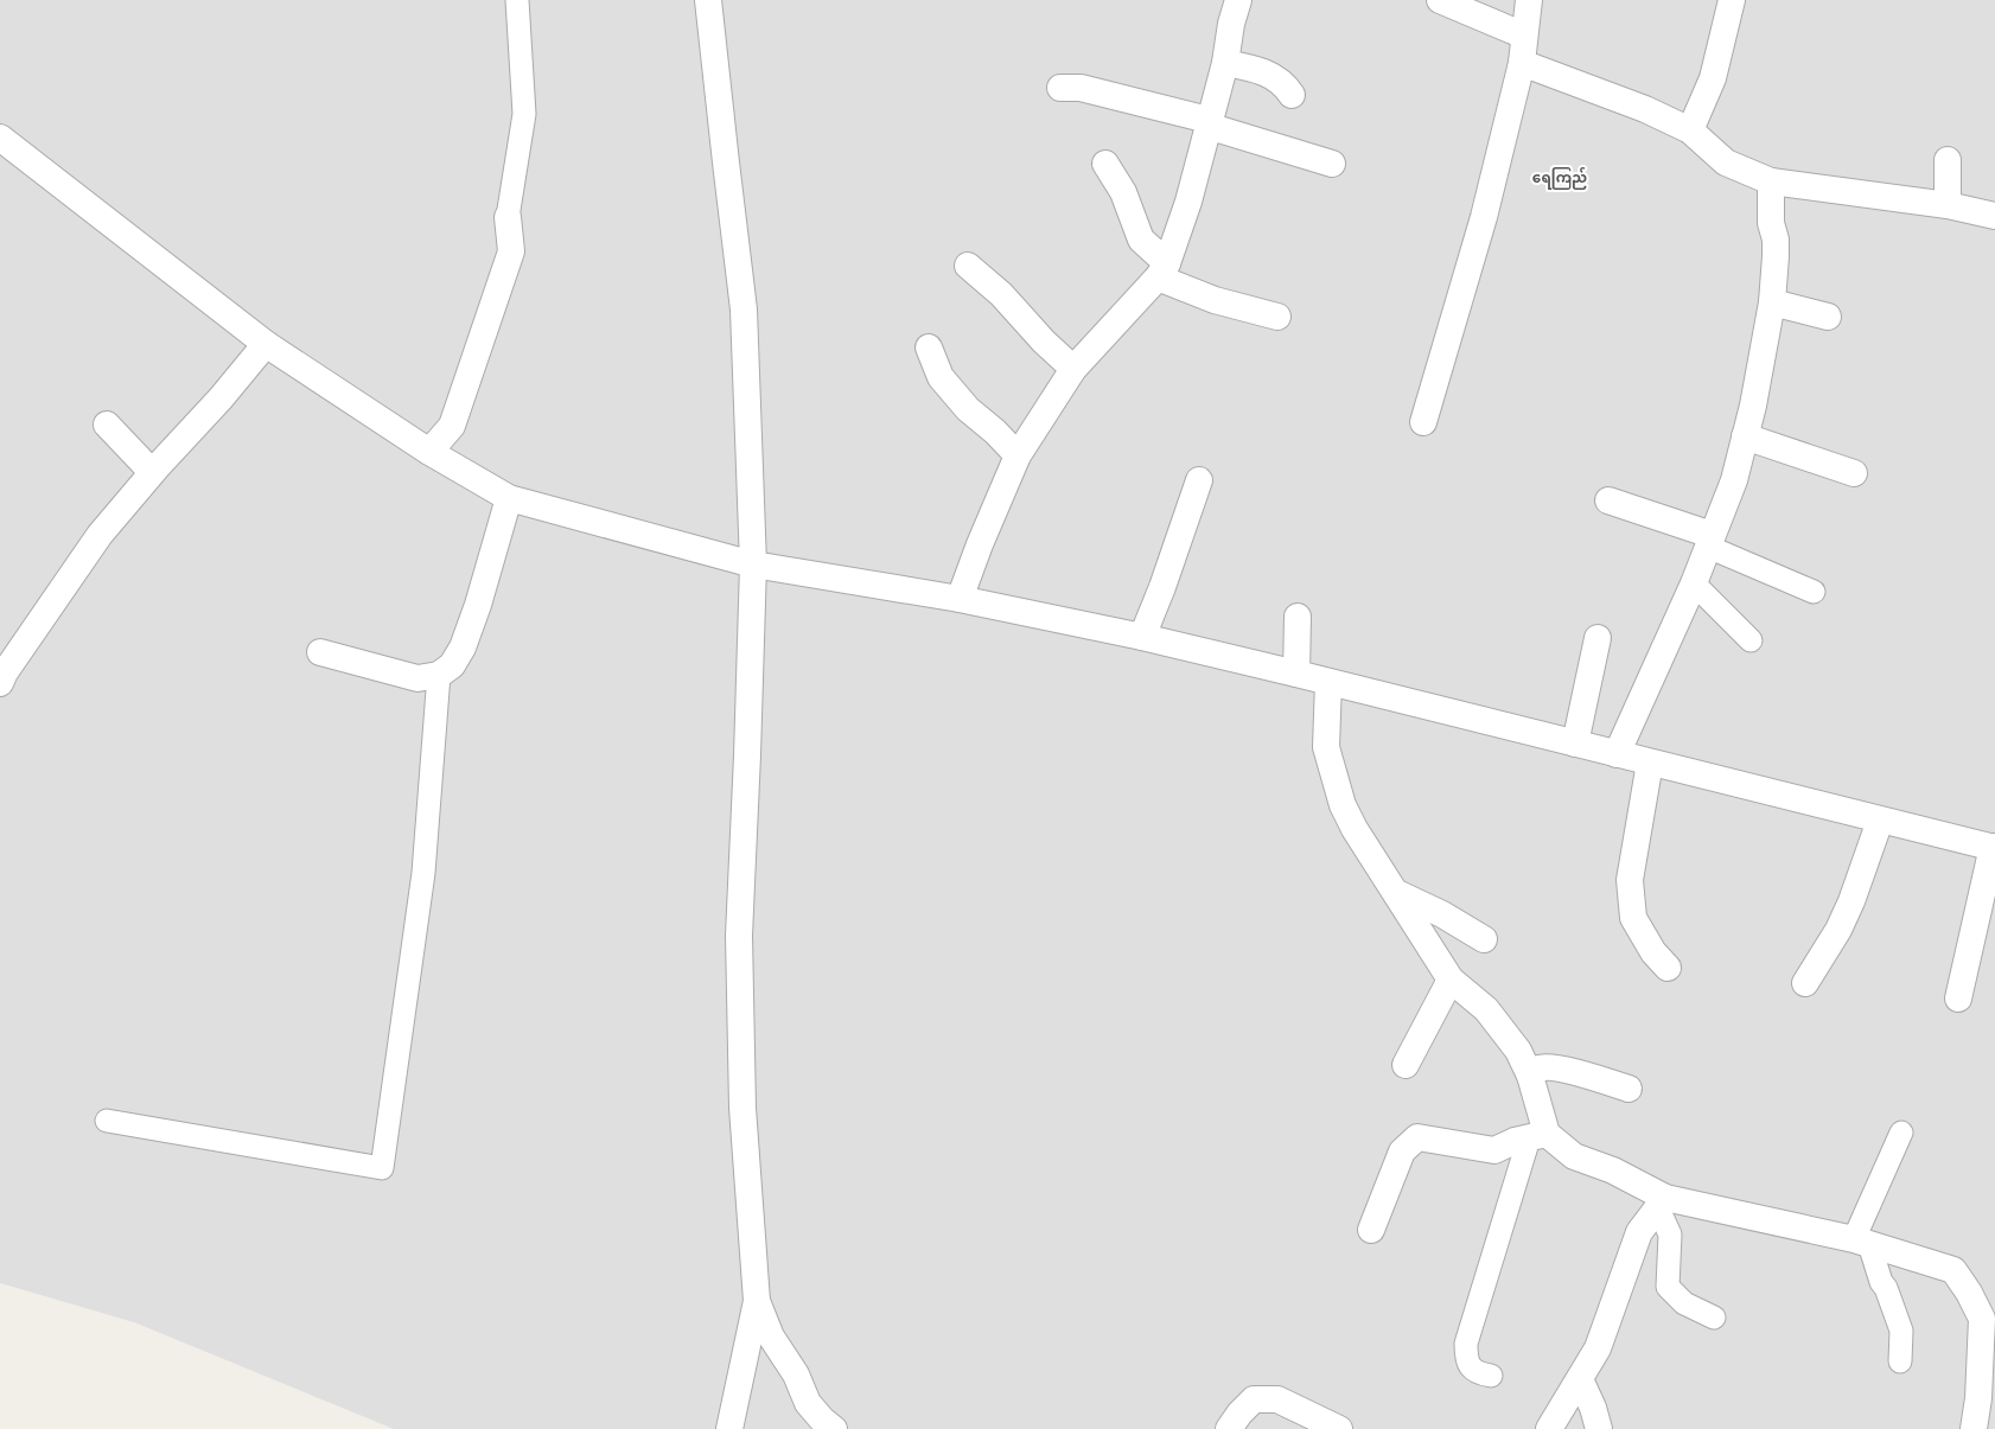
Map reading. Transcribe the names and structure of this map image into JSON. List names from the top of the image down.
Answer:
{
  "districts": ["ရေကြည်"]
}
